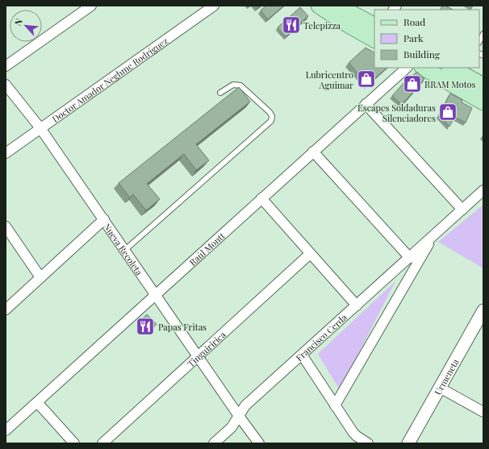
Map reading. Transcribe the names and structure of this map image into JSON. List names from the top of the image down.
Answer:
{
  "streets": {
    "street": [
      "Doctor Amador Neghme Rodríguez",
      "Raúl Montt",
      "Nueva Recoleta",
      "Francisco Cerda",
      "Tinguiririca",
      "Urmeneta"
    ]
  },
  "crossings": [
    ["Doctor Amador Neghme Rodríguez", "Nueva Recoleta"],
    ["Raúl Montt", "Nueva Recoleta"],
    ["Nueva Recoleta", "Francisco Cerda"],
    ["Nueva Recoleta", "Tinguiririca"]
  ],
  "places": {
    "restaurant": ["Telepizza", "Papas Fritas"],
    "shop": ["Lubricentro Aguimar", "RRAM Motos", "Escapes Soldaduras Silenciadores"]
  },
  "legend": ["Road", "Park", "Building"],
  "north": "top left"
}
